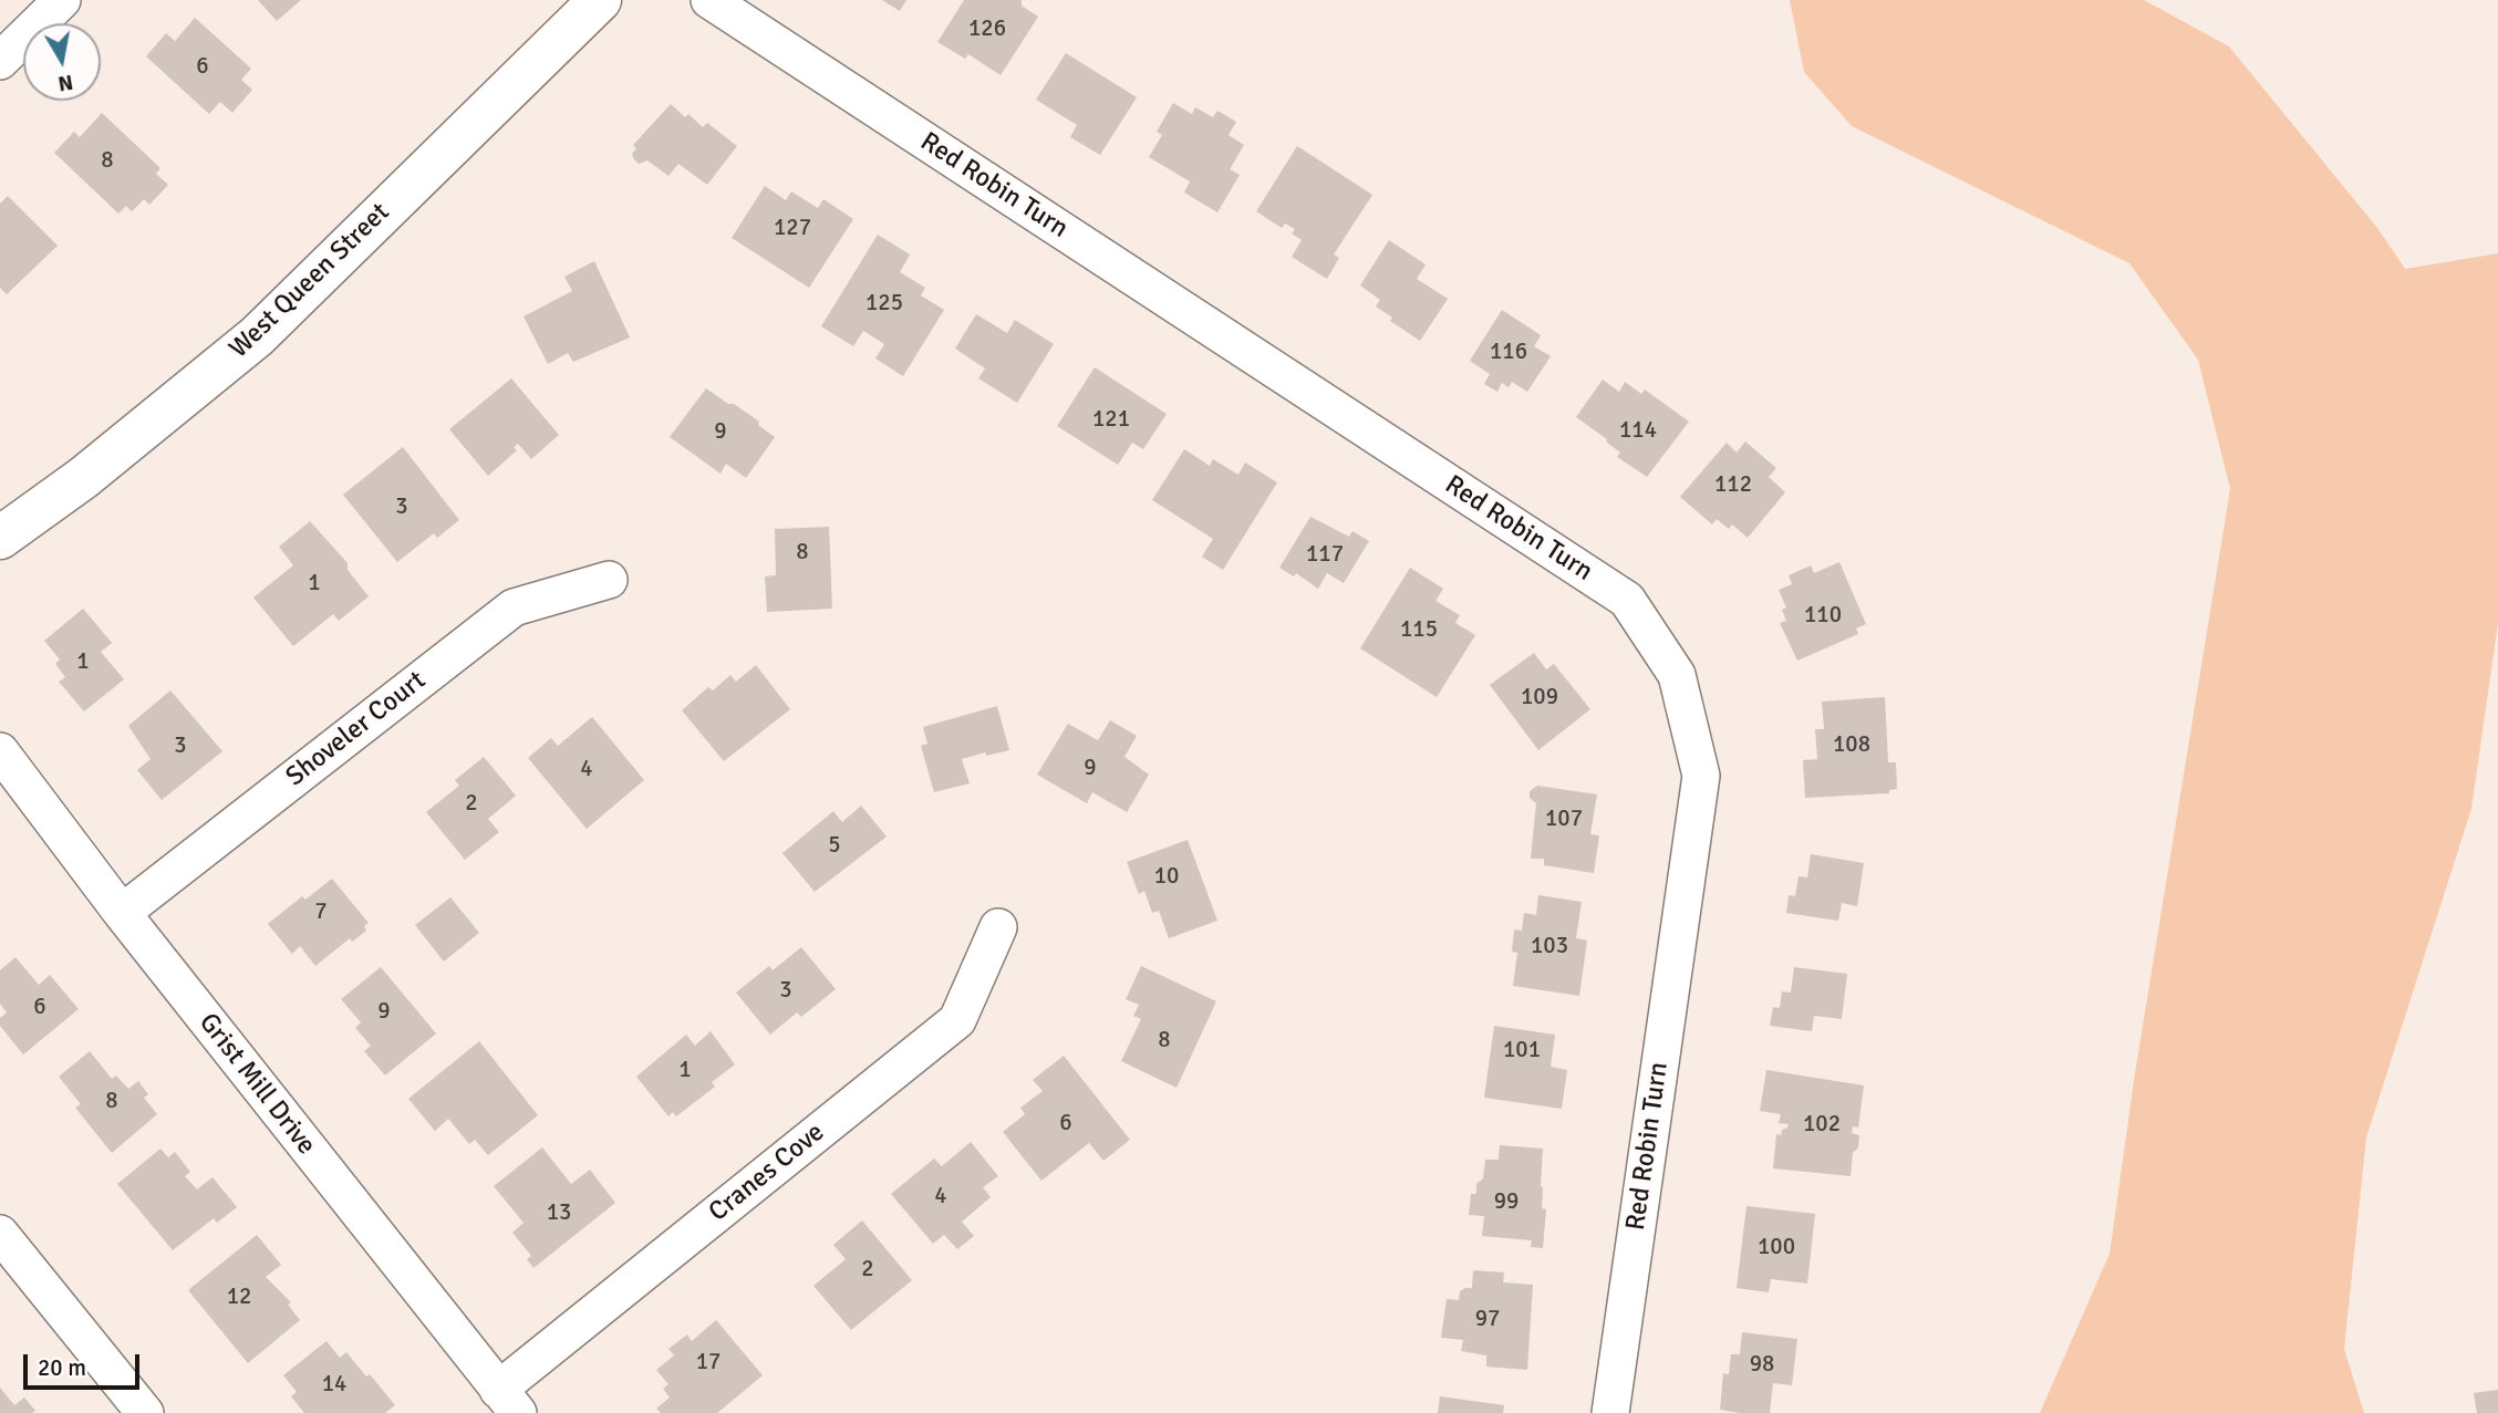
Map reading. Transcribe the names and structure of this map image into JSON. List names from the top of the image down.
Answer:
{
  "streets": {
    "main road": ["West Queen Street"],
    "street": [
      "Red Robin Turn",
      "Shoveler Court",
      "Grist Mill Drive",
      "Cranes Cove"
    ]
  },
  "crossings": [
    ["Shoveler Court", "Grist Mill Drive"],
    ["Grist Mill Drive", "Cranes Cove"]
  ],
  "house_numbers": [
    "126",
    "6",
    "8",
    "127",
    "125",
    "116",
    "121",
    "114",
    "9",
    "112",
    "3",
    "8",
    "117",
    "1",
    "110",
    "115",
    "1",
    "109",
    "108",
    "3",
    "9",
    "4",
    "2",
    "107",
    "5",
    "10",
    "7",
    "103",
    "3",
    "6",
    "9",
    "8",
    "101",
    "1",
    "8",
    "6",
    "102",
    "4",
    "99",
    "13",
    "100",
    "2",
    "12",
    "97",
    "17",
    "98",
    "14"
  ],
  "scale_bar": "20 m",
  "north": "bottom"
}
